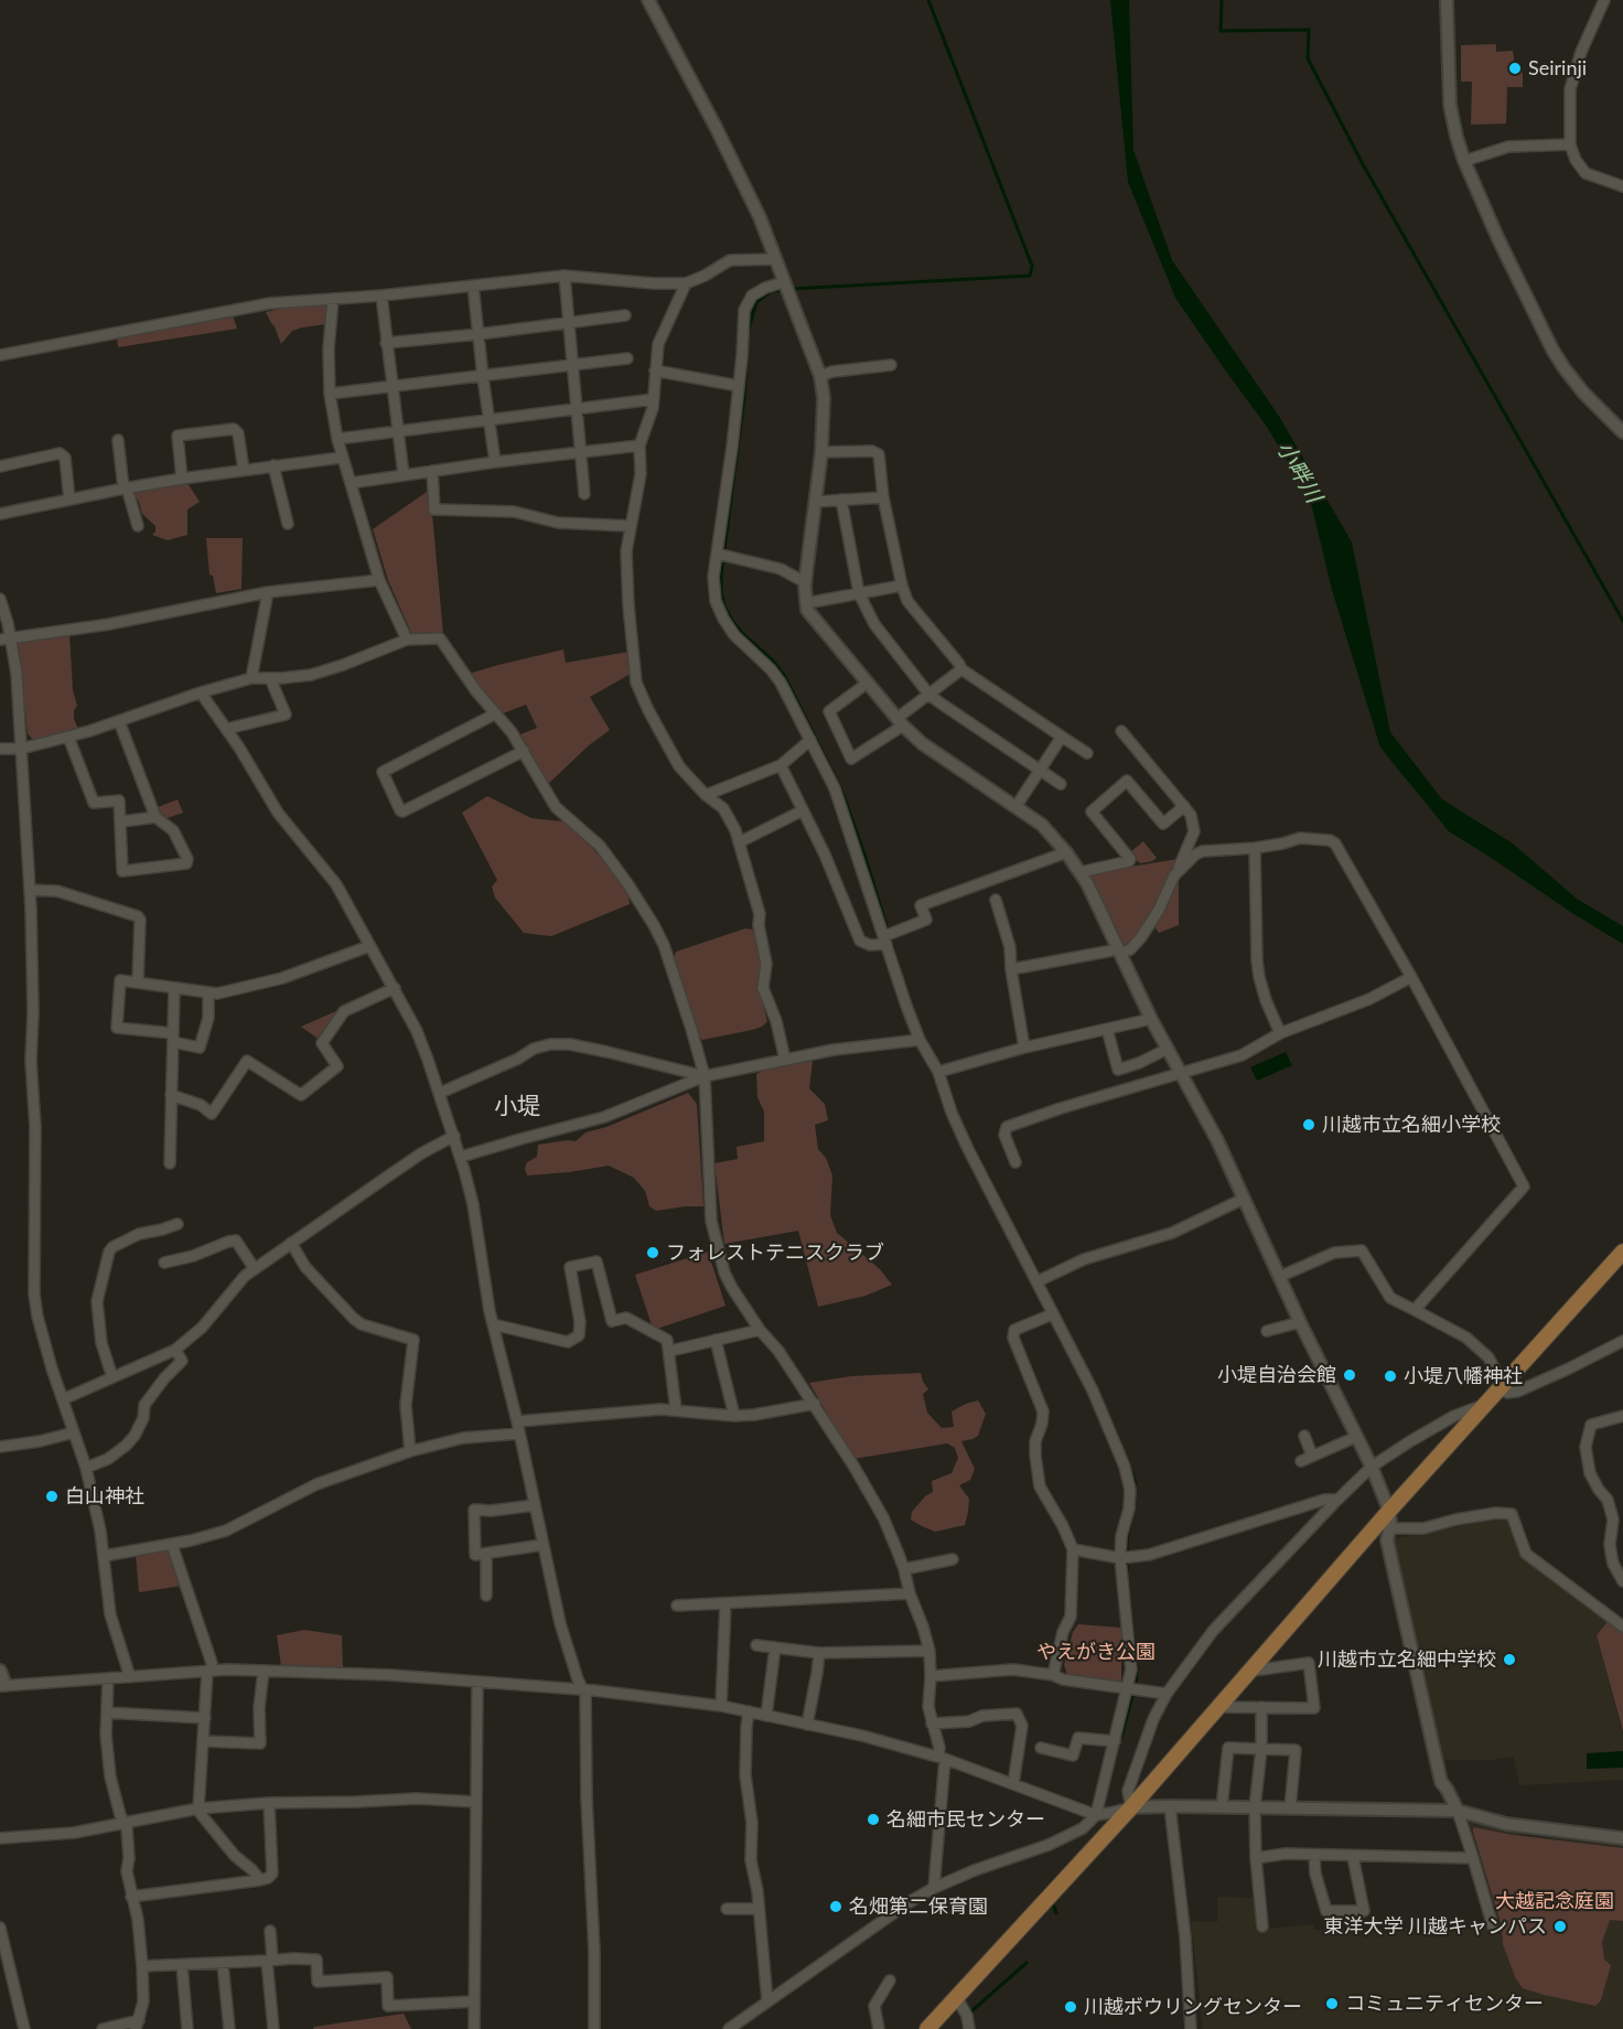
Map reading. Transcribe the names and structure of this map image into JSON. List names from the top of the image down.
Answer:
{
  "districts": ["小堤"],
  "water": ["小畔川"],
  "parks": ["やえがき公園", "大越記念庭園"],
  "places": [
    "Seirinji",
    "川越市立名細小学校",
    "フォレストテニスクラブ",
    "小堤自治会館",
    "小堤八幡神社",
    "白山神社",
    "川越市立名細中学校",
    "名細市民センター",
    "名畑第二保育園",
    "東洋大学 川越キャンパス",
    "コミュニティセンター",
    "川越ボウリングセンター"
  ]
}
